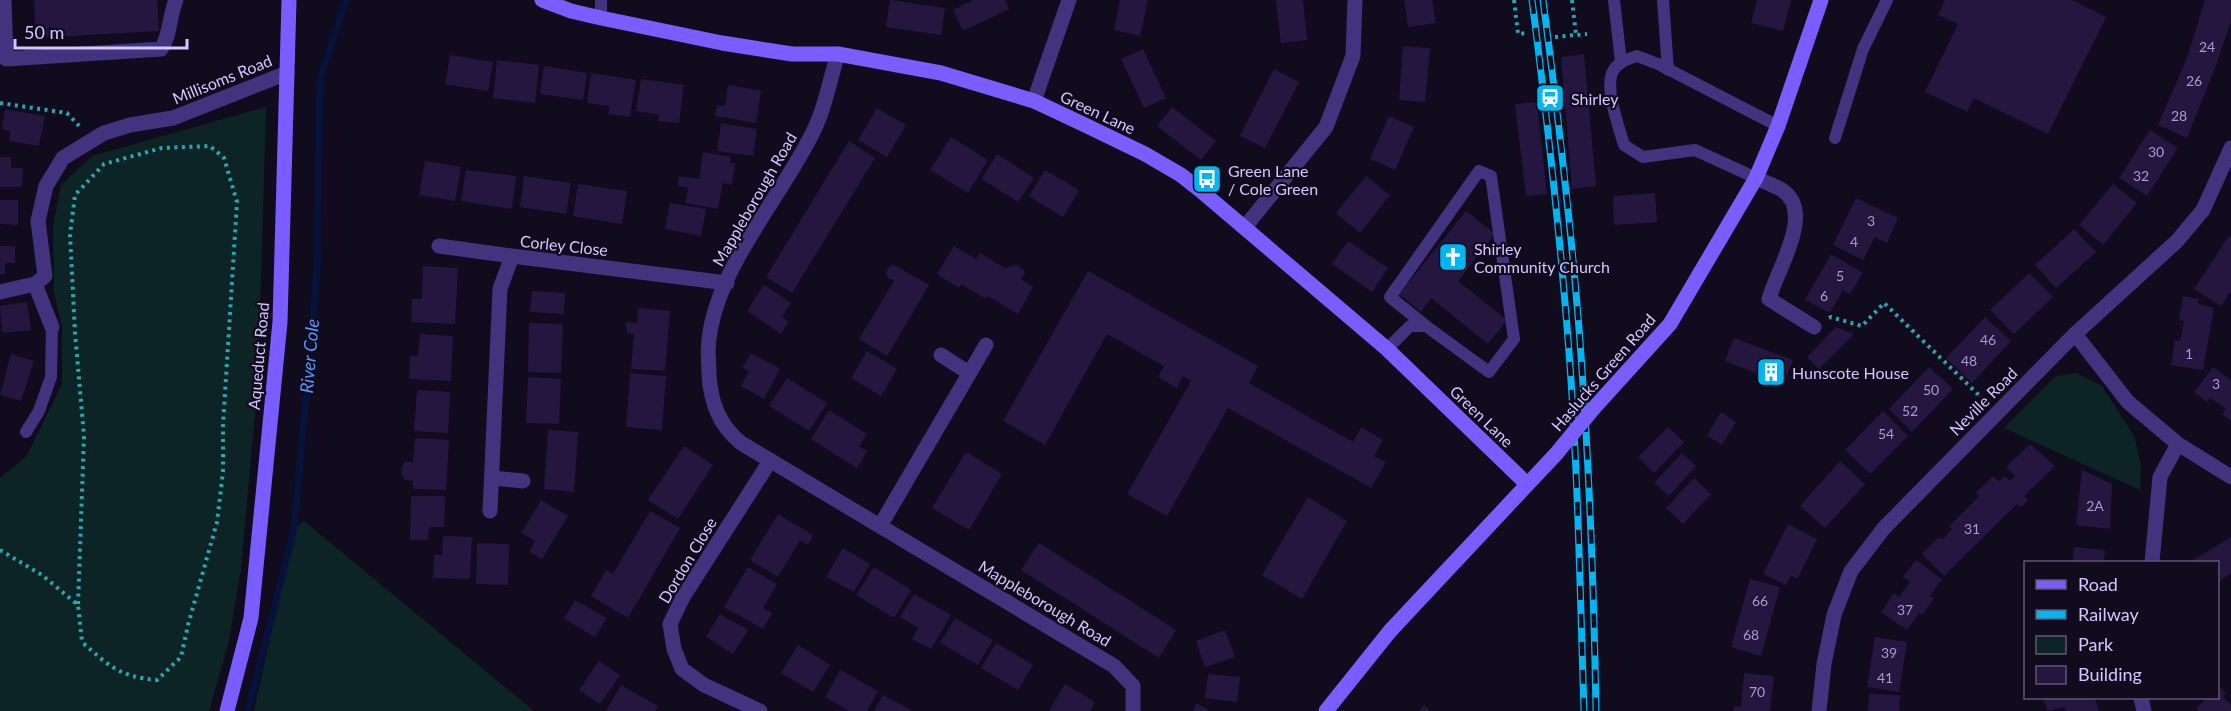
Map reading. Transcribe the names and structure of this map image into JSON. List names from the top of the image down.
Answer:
{
  "streets": {
    "street": [
      "Millisoms Road",
      "Green Lane",
      "Mappleborough Road",
      "Corley Close",
      "Aqueduct Road",
      "Haslucks Green Road",
      "Neville Road",
      "Dordon Close"
    ]
  },
  "crossings": [
    ["Millisoms Road", "Aqueduct Road"],
    ["Green Lane", "Mappleborough Road"],
    ["Green Lane", "Haslucks Green Road"],
    ["Mappleborough Road", "Corley Close"],
    ["Mappleborough Road", "Dordon Close"]
  ],
  "water": ["River Cole"],
  "places": {
    "station": ["Shirley"],
    "bus stop": ["Green Lane / Cole Green"],
    "church": ["Shirley Community Church"],
    "building": ["Hunscote House"]
  },
  "house_numbers": [
    "24",
    "26",
    "28",
    "30",
    "32",
    "3",
    "4",
    "5",
    "6",
    "46",
    "1",
    "48",
    "3",
    "50",
    "52",
    "54",
    "2A",
    "31",
    "66",
    "37",
    "68",
    "39",
    "41",
    "70"
  ],
  "legend": [
    "Road",
    "Railway",
    "Park",
    "Building"
  ],
  "scale_bar": "50 m"
}
